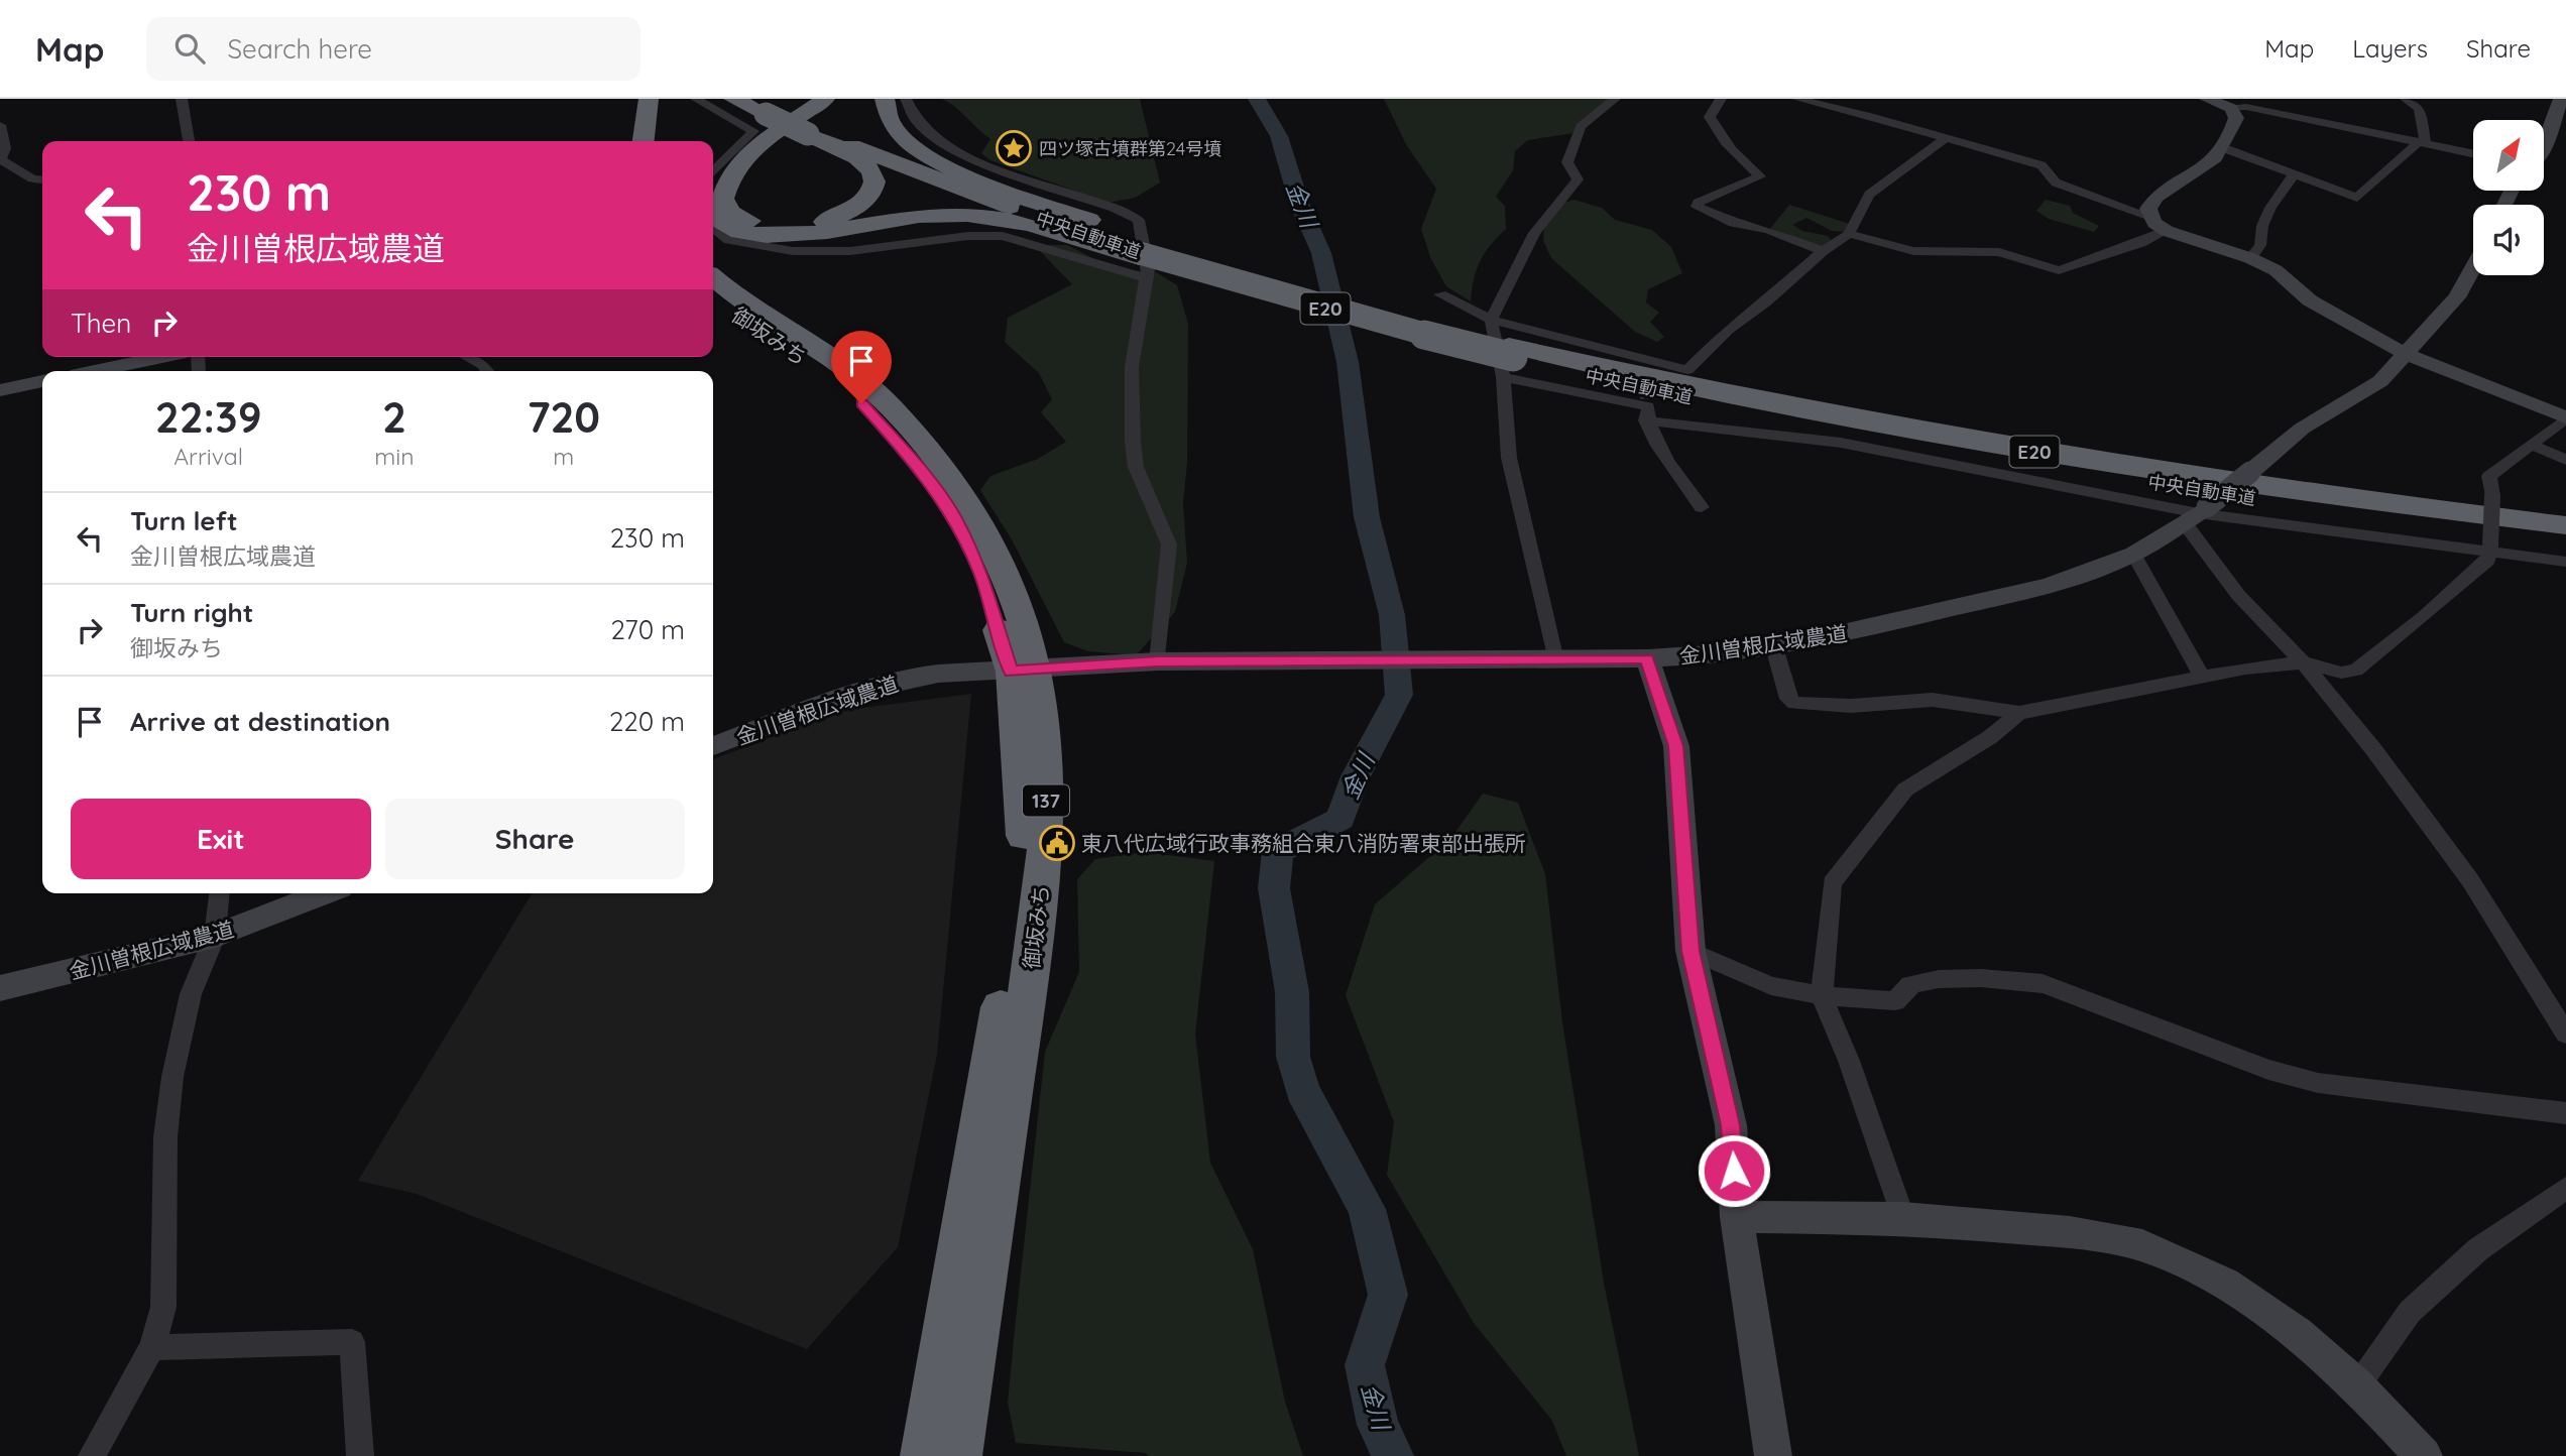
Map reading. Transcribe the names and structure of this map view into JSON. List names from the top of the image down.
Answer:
{
  "streets": {
    "highway": [
      "中央自動車道",
      "E20",
      "御坂みち",
      "137"
    ],
    "street": ["金川曽根広域農道"]
  },
  "crossings": [
    ["御坂みち", "金川曽根広域農道"]
  ],
  "water": ["金川"],
  "places": {
    "place": ["四ツ塚古墳群第24号墳"],
    "public building": ["東八代広域行政事務組合東八消防署東部出張所"]
  },
  "north": "top right",
  "page": {
    "header": "Map",
    "search": "Search here",
    "nav": ["Map", "Layers", "Share"],
    "turn": ["230 m", "金川曽根広域農道"],
    "then": "Then",
    "eta": [
      "22:39",
      "Arrival",
      "2",
      "min",
      "720",
      "m"
    ],
    "list": [
      {
        "name": "Turn left",
        "note": "金川曽根広域農道",
        "value": "230 m"
      },
      {
        "name": "Turn right",
        "note": "御坂みち",
        "value": "270 m"
      },
      {
        "name": "Arrive at destination",
        "value": "220 m"
      }
    ],
    "buttons": ["Exit", "Share"]
  }
}
